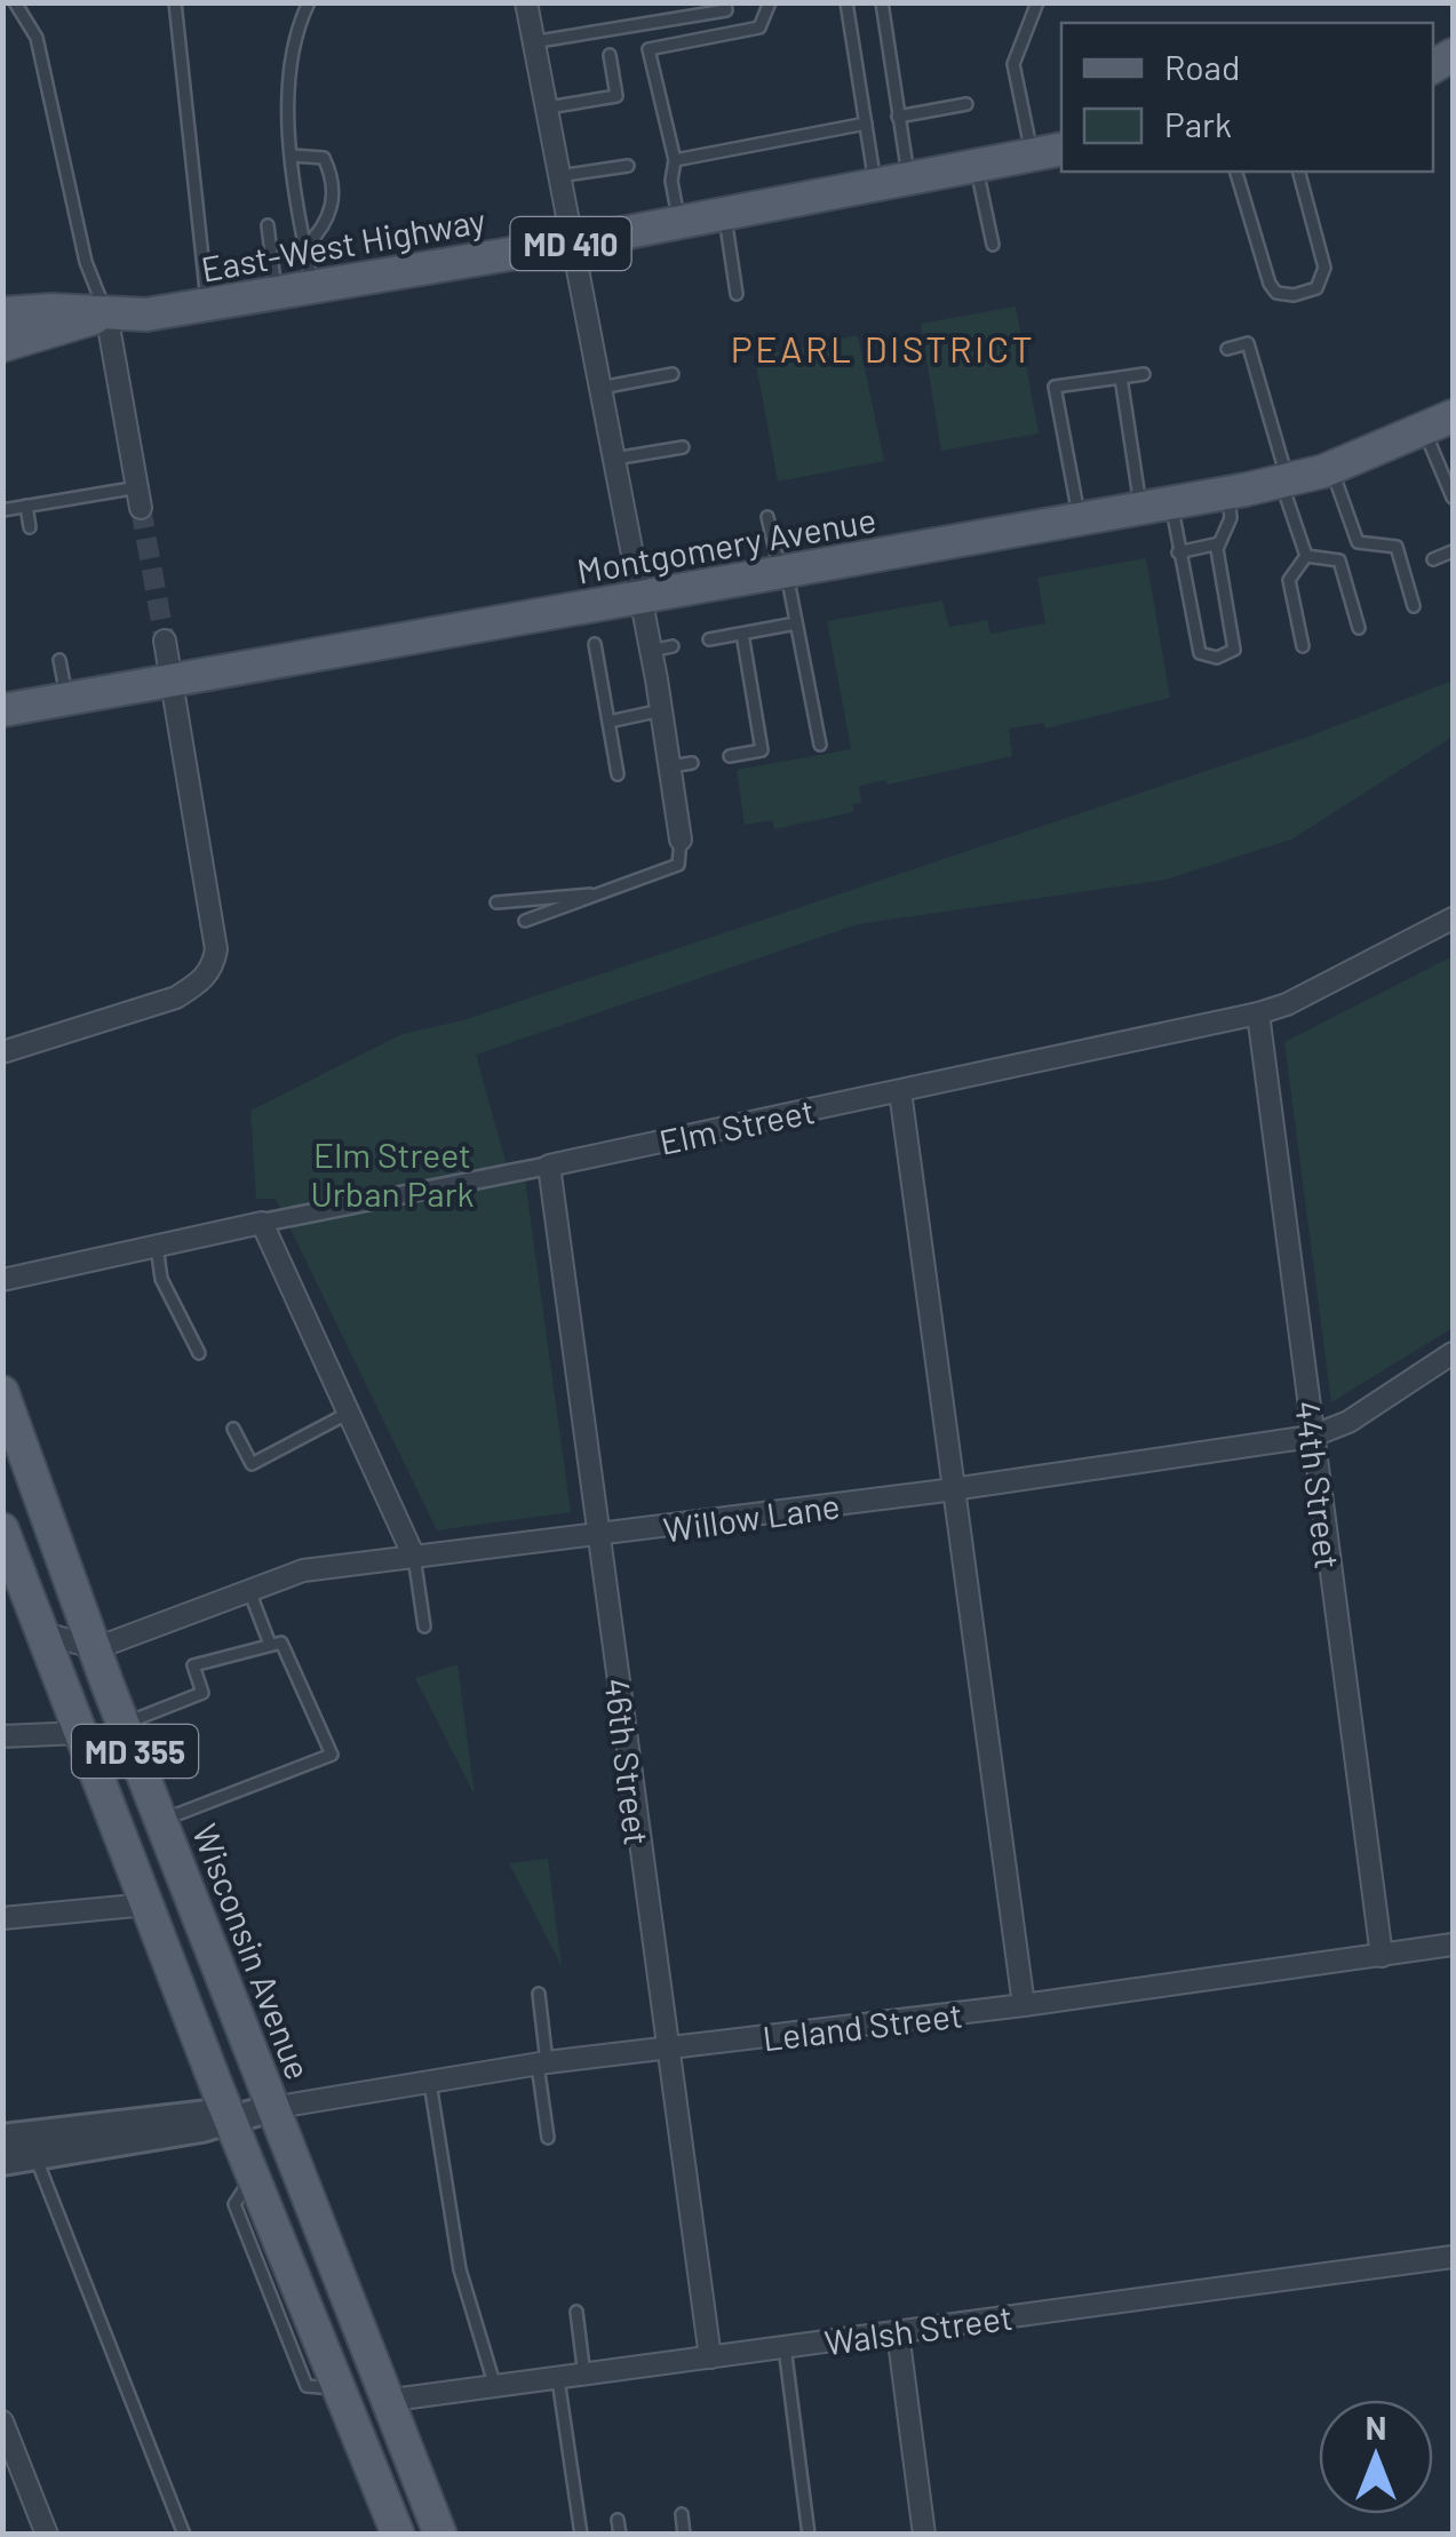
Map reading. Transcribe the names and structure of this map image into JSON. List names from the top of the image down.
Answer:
{
  "streets": {
    "main road": [
      "East-West Highway",
      "MD 410",
      "Montgomery Avenue",
      "MD 355",
      "Wisconsin Avenue"
    ],
    "street": [
      "Elm Street",
      "44th Street",
      "Willow Lane",
      "46th Street",
      "Leland Street",
      "Walsh Street"
    ]
  },
  "crossings": [
    ["Elm Street", "44th Street"],
    ["Elm Street", "46th Street"],
    ["44th Street", "Willow Lane"],
    ["44th Street", "Leland Street"],
    ["Willow Lane", "46th Street"],
    ["Willow Lane", "Wisconsin Avenue"],
    ["46th Street", "Leland Street"],
    ["46th Street", "Walsh Street"],
    ["Wisconsin Avenue", "Leland Street"],
    ["Wisconsin Avenue", "Walsh Street"]
  ],
  "districts": ["PEARL DISTRICT"],
  "parks": ["Elm Street Urban Park"],
  "legend": ["Road", "Park"],
  "north": "top"
}
